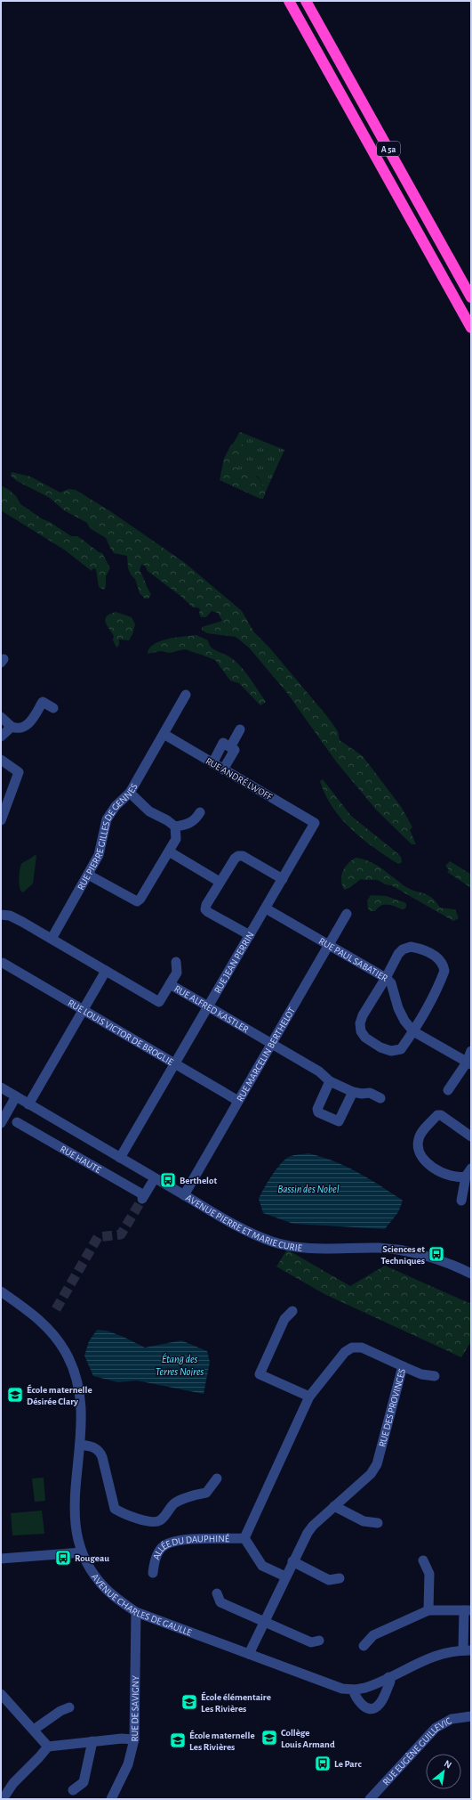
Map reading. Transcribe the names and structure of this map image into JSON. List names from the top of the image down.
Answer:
{
  "streets": {
    "highway": ["A 5a"],
    "street": [
      "RUE ANDRÉ LWOFF",
      "RUE PIERRE GILLES DE GENNES",
      "RUE PAUL SABATIER",
      "RUE JEAN PERRIN",
      "RUE ALFRED KASTLER",
      "RUE LOUIS VICTOR DE BROGLIE",
      "RUE MARCELIN BERTHELOT",
      "RUE HAUTE",
      "AVENUE PIERRE ET MARIE CURIE",
      "RUE DES PROVINCES",
      "ALLÉE DU DAUPHINÉ",
      "AVENUE CHARLES DE GAULLE",
      "RUE DE SAVIGNY",
      "RUE EUGÈNE GUILLEVIC"
    ]
  },
  "crossings": [
    ["RUE ANDRÉ LWOFF", "RUE PIERRE GILLES DE GENNES"],
    ["RUE ANDRÉ LWOFF", "RUE JEAN PERRIN"],
    ["RUE PIERRE GILLES DE GENNES", "RUE ALFRED KASTLER"],
    ["RUE PAUL SABATIER", "RUE JEAN PERRIN"],
    ["RUE PAUL SABATIER", "RUE MARCELIN BERTHELOT"],
    ["RUE JEAN PERRIN", "RUE ALFRED KASTLER"],
    ["RUE JEAN PERRIN", "RUE LOUIS VICTOR DE BROGLIE"],
    ["RUE JEAN PERRIN", "AVENUE PIERRE ET MARIE CURIE"],
    ["RUE ALFRED KASTLER", "RUE MARCELIN BERTHELOT"],
    ["RUE LOUIS VICTOR DE BROGLIE", "RUE MARCELIN BERTHELOT"],
    ["RUE MARCELIN BERTHELOT", "AVENUE PIERRE ET MARIE CURIE"],
    ["RUE HAUTE", "AVENUE PIERRE ET MARIE CURIE"],
    ["RUE DES PROVINCES", "ALLÉE DU DAUPHINÉ"],
    ["RUE DES PROVINCES", "AVENUE CHARLES DE GAULLE"],
    ["AVENUE CHARLES DE GAULLE", "RUE DE SAVIGNY"]
  ],
  "water": ["Bassin des Nobel", "Étang des Terres Noires"],
  "places": {
    "bus stop": [
      "Berthelot",
      "Sciences et Techniques",
      "Rougeau",
      "Le Parc"
    ],
    "school or university": [
      "École maternelle Désirée Clary",
      "École élémentaire Les Rivières",
      "Collège Louis Armand",
      "École maternelle Les Rivières"
    ]
  },
  "north": "top right"
}
